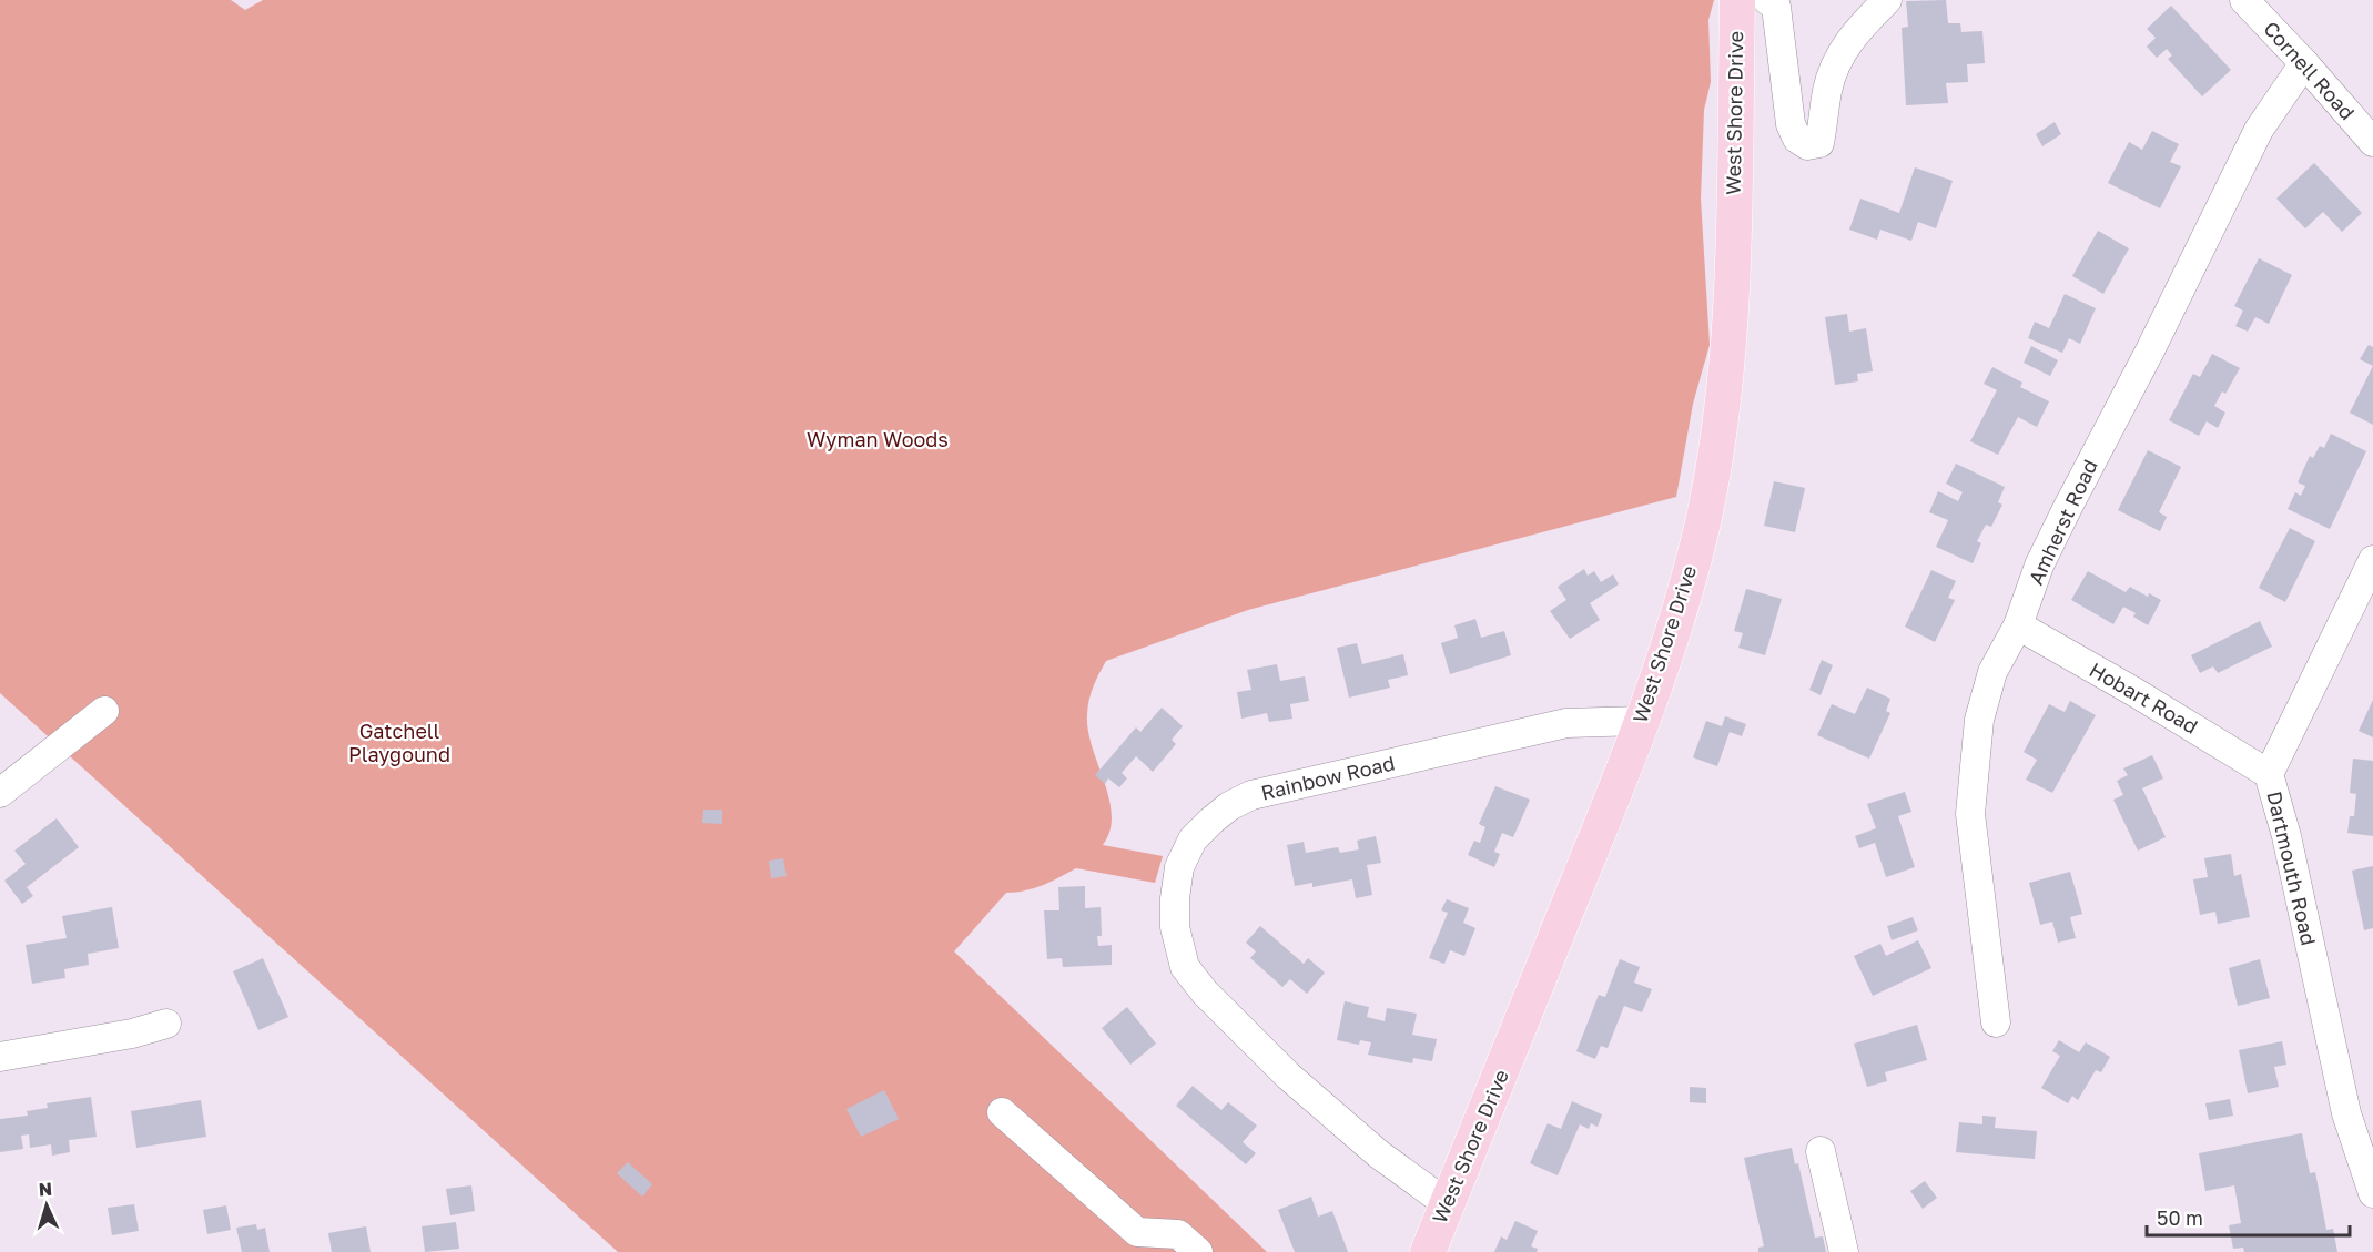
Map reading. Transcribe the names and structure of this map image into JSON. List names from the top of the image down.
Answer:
{
  "streets": {
    "main road": ["West Shore Drive"],
    "street": [
      "Cornell Road",
      "Amherst Road",
      "Hobart Road",
      "Rainbow Road",
      "Dartmouth Road"
    ]
  },
  "crossings": [
    ["Cornell Road", "Amherst Road"],
    ["West Shore Drive", "Rainbow Road"],
    ["Amherst Road", "Hobart Road"],
    ["Hobart Road", "Dartmouth Road"]
  ],
  "parks": ["Wyman Woods", "Gatchell Playgound"],
  "scale_bar": "50 m",
  "north": "top"
}
